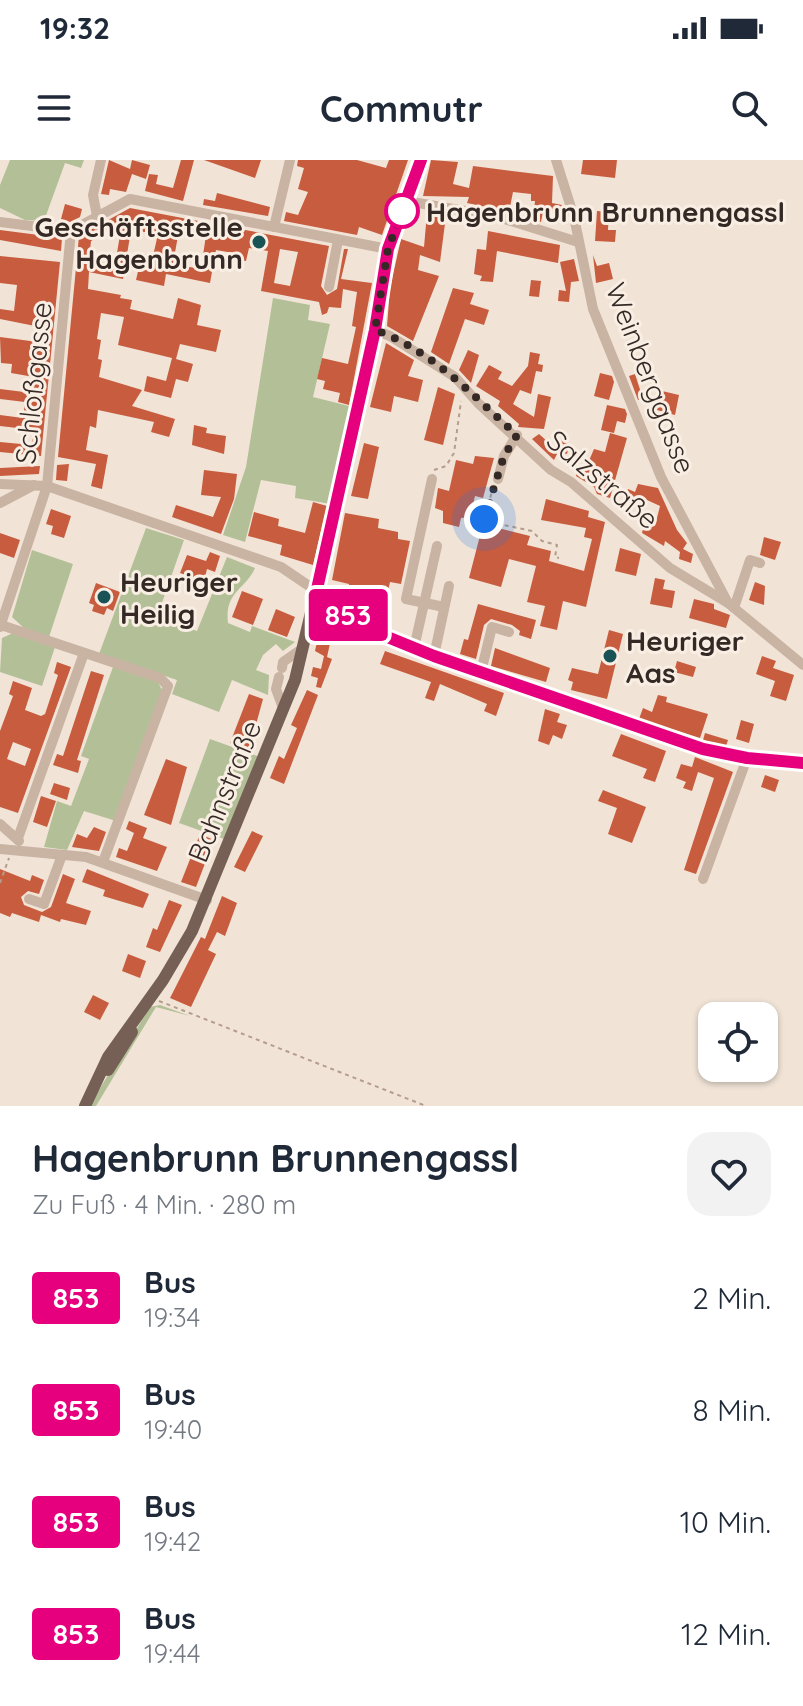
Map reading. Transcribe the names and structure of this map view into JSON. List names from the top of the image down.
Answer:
{
  "streets": {
    "main road": ["Bahnstraße"],
    "street": ["Weinberggasse", "Schloßgasse", "Salzstraße"]
  },
  "crossings": [
    ["Weinberggasse", "Salzstraße"],
    ["Salzstraße", "Bahnstraße"]
  ],
  "places": [
    "Hagenbrunn Brunnengassl",
    "Geschäftsstelle Hagenbrunn",
    "Heuriger Heilig",
    "Heuriger Aas"
  ],
  "lines": ["bus line 853"],
  "page": {
    "status": "19:32",
    "header": "Commutr",
    "on_map": "853",
    "heading": ["Hagenbrunn Brunnengassl", "Zu Fuß · 4 Min. · 280 m"],
    "list": [
      {
        "mark": "853",
        "name": "Bus",
        "note": "19:34",
        "value": "2 Min."
      },
      {
        "mark": "853",
        "name": "Bus",
        "note": "19:40",
        "value": "8 Min."
      },
      {
        "mark": "853",
        "name": "Bus",
        "note": "19:42",
        "value": "10 Min."
      },
      {
        "mark": "853",
        "name": "Bus",
        "note": "19:44",
        "value": "12 Min."
      }
    ]
  }
}
